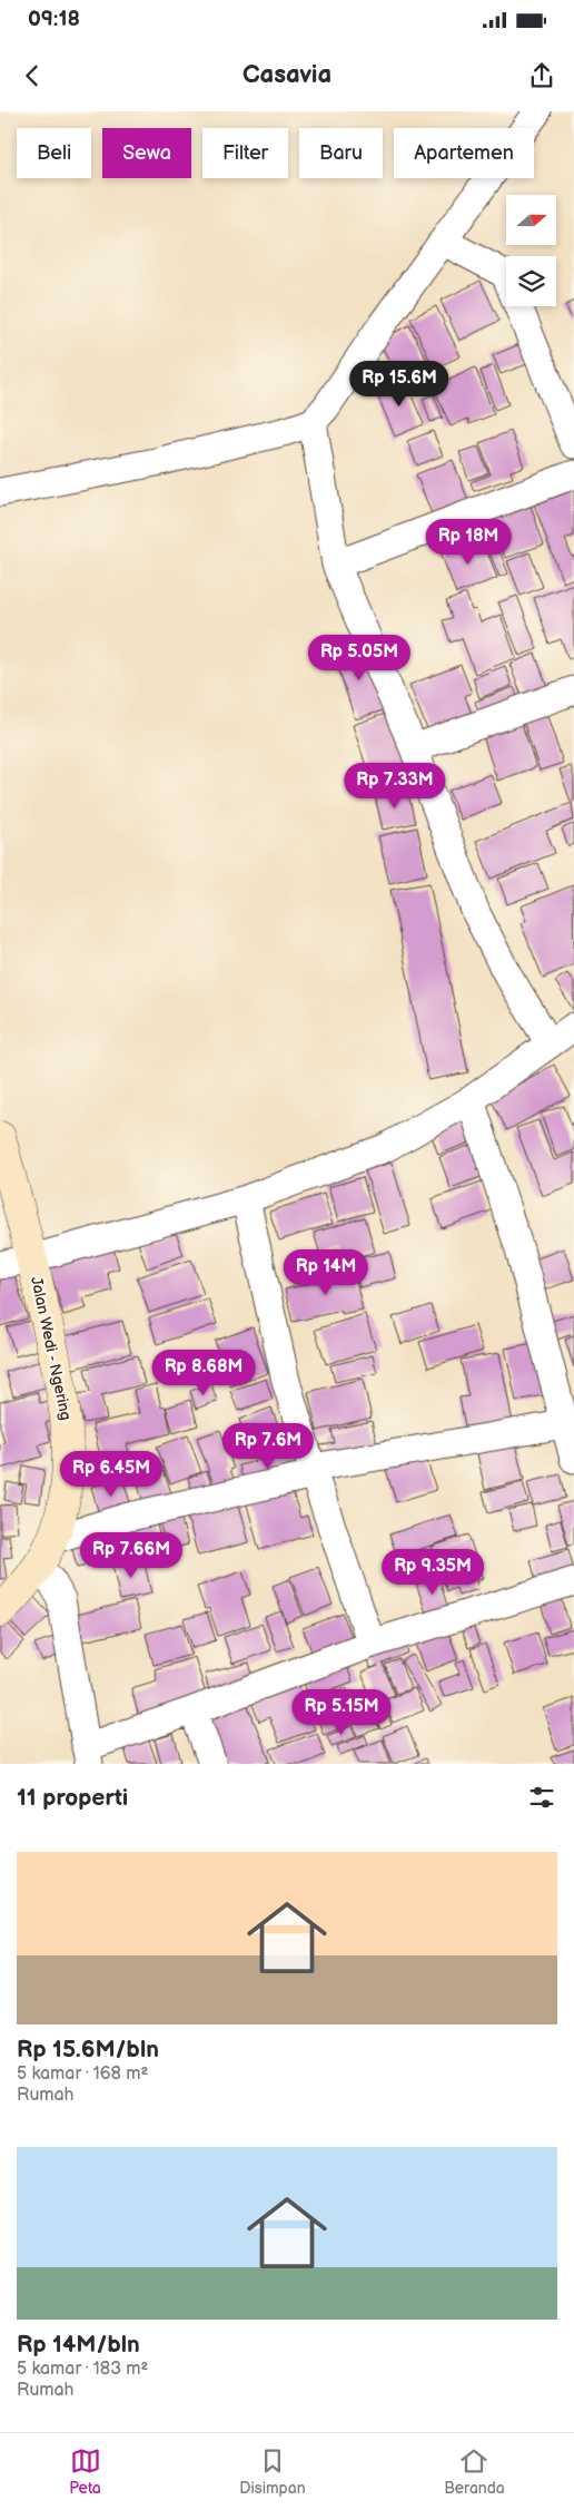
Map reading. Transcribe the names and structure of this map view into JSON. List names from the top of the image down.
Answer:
{
  "streets": {
    "main road": ["Jalan Wedi - Ngering"]
  },
  "north": "right",
  "page": {
    "status": "09:18",
    "header": "Casavia",
    "chip": [
      "Beli",
      "Sewa",
      "Filter",
      "Baru",
      "Apartemen"
    ],
    "price": [
      "Rp 15.6M",
      "Rp 18M",
      "Rp 5.05M",
      "Rp 7.33M",
      "Rp 14M",
      "Rp 8.68M",
      "Rp 7.6M",
      "Rp 6.45M",
      "Rp 7.66M",
      "Rp 9.35M",
      "Rp 5.15M"
    ],
    "heading": "11 properti",
    "list": [
      {
        "name": "Rp 15.6M/bln",
        "note": "5 kamar · 168 m² · Rumah"
      },
      {
        "name": "Rp 14M/bln",
        "note": "5 kamar · 183 m² · Rumah"
      }
    ],
    "tabs": ["Peta", "Disimpan", "Beranda"]
  }
}
